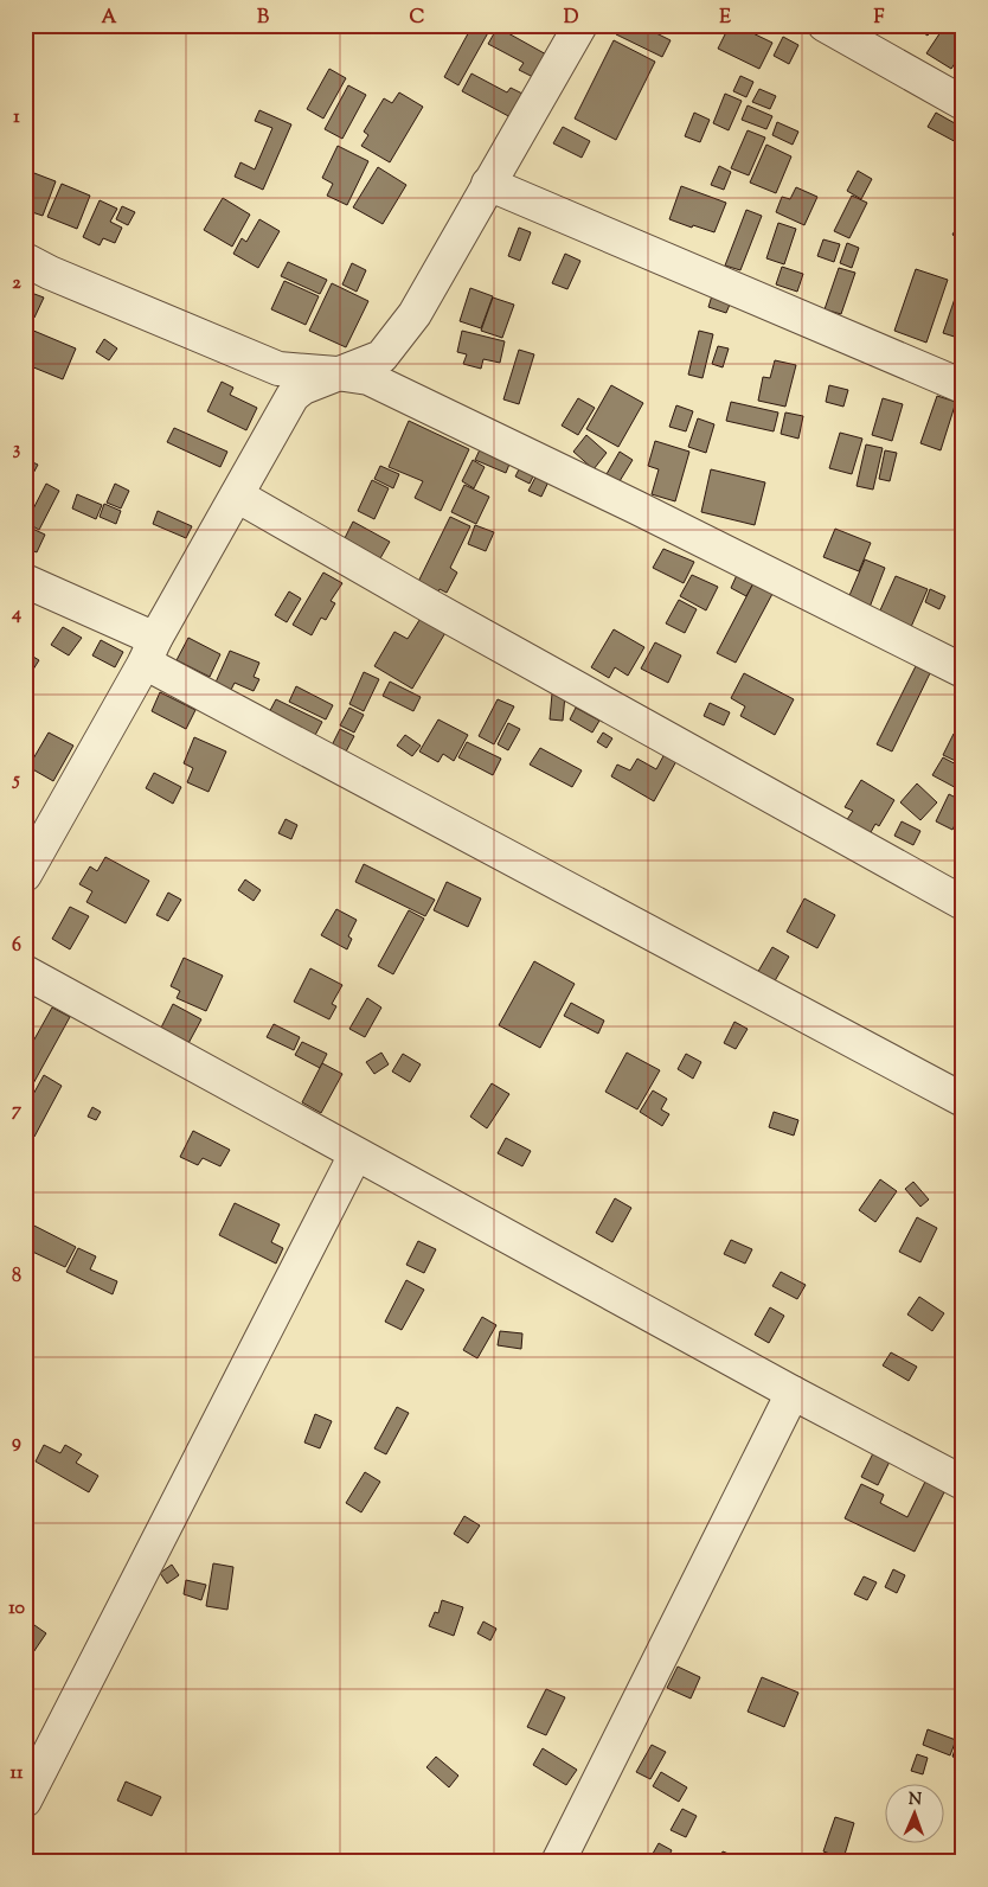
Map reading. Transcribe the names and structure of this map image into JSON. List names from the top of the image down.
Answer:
{
  "north": "top",
  "grid": {
    "columns": [
      "A",
      "B",
      "C",
      "D",
      "E",
      "F"
    ],
    "rows": [
      "1",
      "2",
      "3",
      "4",
      "5",
      "6",
      "7",
      "8",
      "9",
      "10",
      "11"
    ]
  }
}
